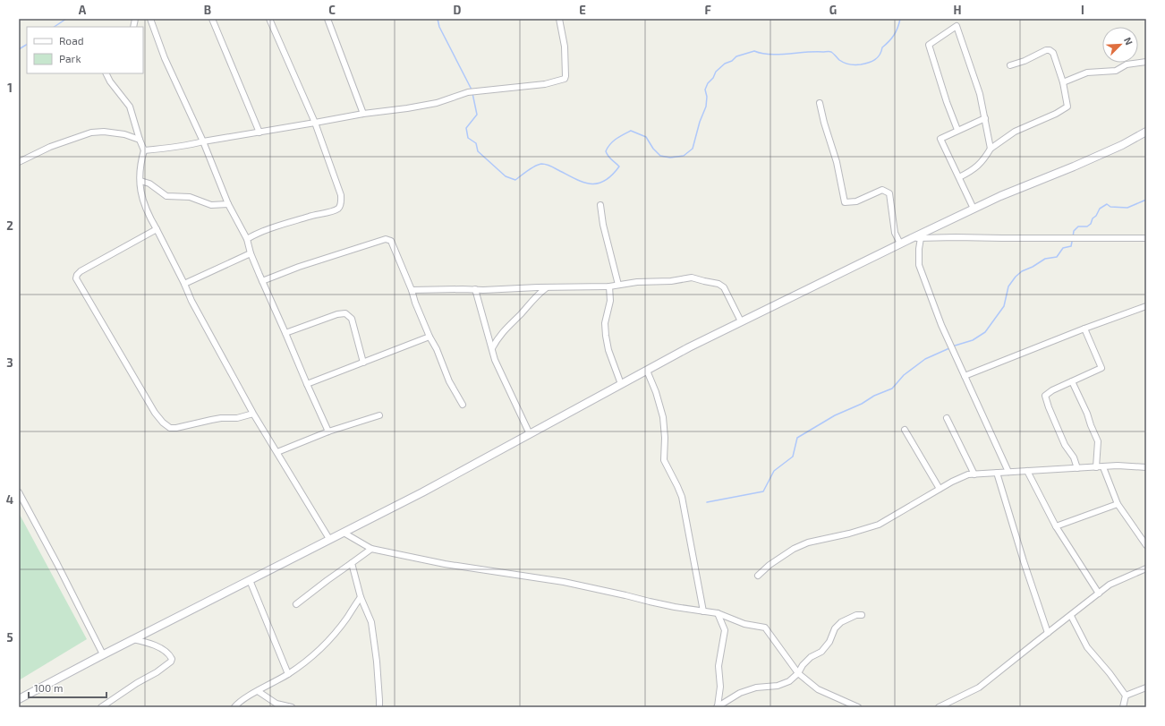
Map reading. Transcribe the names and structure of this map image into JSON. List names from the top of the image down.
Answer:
{
  "legend": ["Road", "Park"],
  "scale_bar": "100 m",
  "north": "top right",
  "grid": {
    "columns": [
      "A",
      "B",
      "C",
      "D",
      "E",
      "F",
      "G",
      "H",
      "I"
    ],
    "rows": [
      "1",
      "2",
      "3",
      "4",
      "5"
    ]
  }
}
